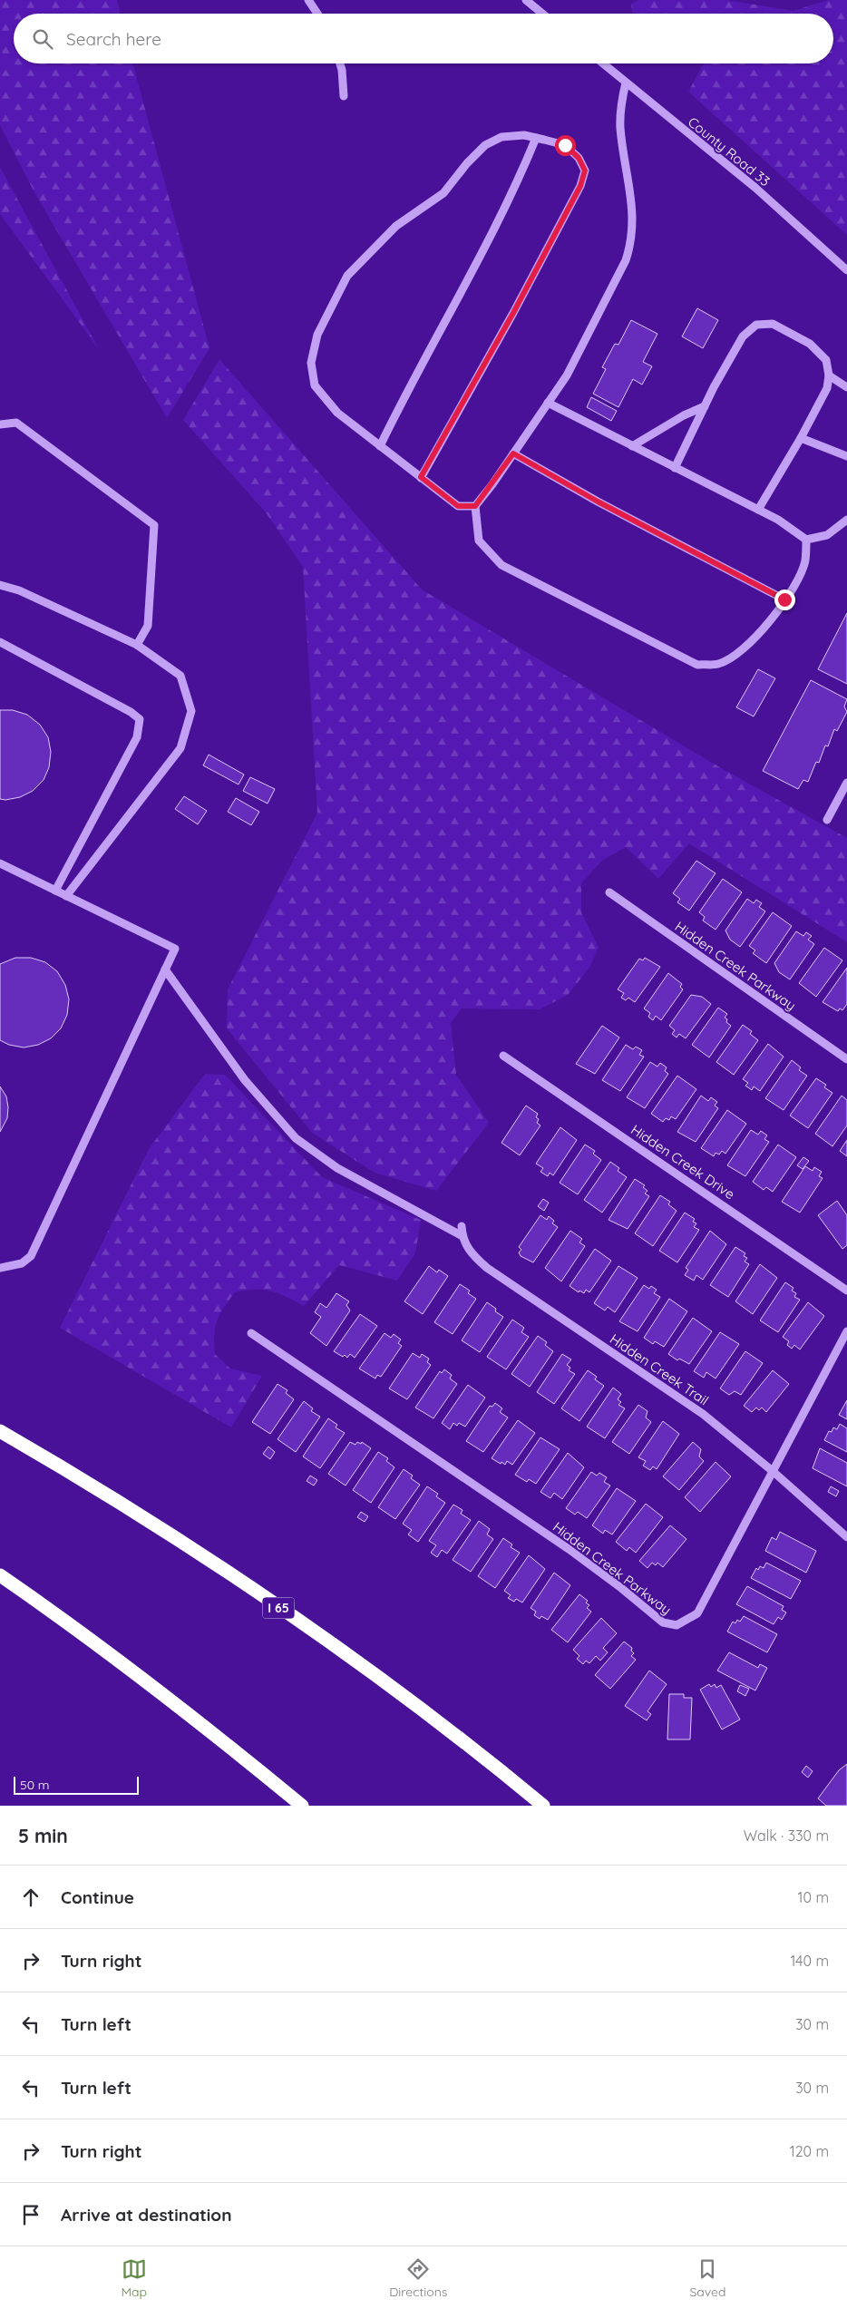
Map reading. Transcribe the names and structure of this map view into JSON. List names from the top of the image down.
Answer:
{
  "streets": {
    "highway": ["I 65"],
    "street": [
      "County Road 33",
      "Hidden Creek Parkway",
      "Hidden Creek Drive",
      "Hidden Creek Trail"
    ]
  },
  "crossings": [
    ["Hidden Creek Parkway", "Hidden Creek Trail"]
  ],
  "scale_bar": "50 m",
  "page": {
    "search": "Search here",
    "scale": "50 m",
    "heading": ["5 min", "Walk · 330 m"],
    "list": [
      ["Continue", "10 m"],
      ["Turn right", "140 m"],
      ["Turn left", "30 m"],
      ["Turn left", "30 m"],
      ["Turn right", "120 m"],
      "Arrive at destination"
    ],
    "nav": ["Map", "Directions", "Saved"]
  }
}
